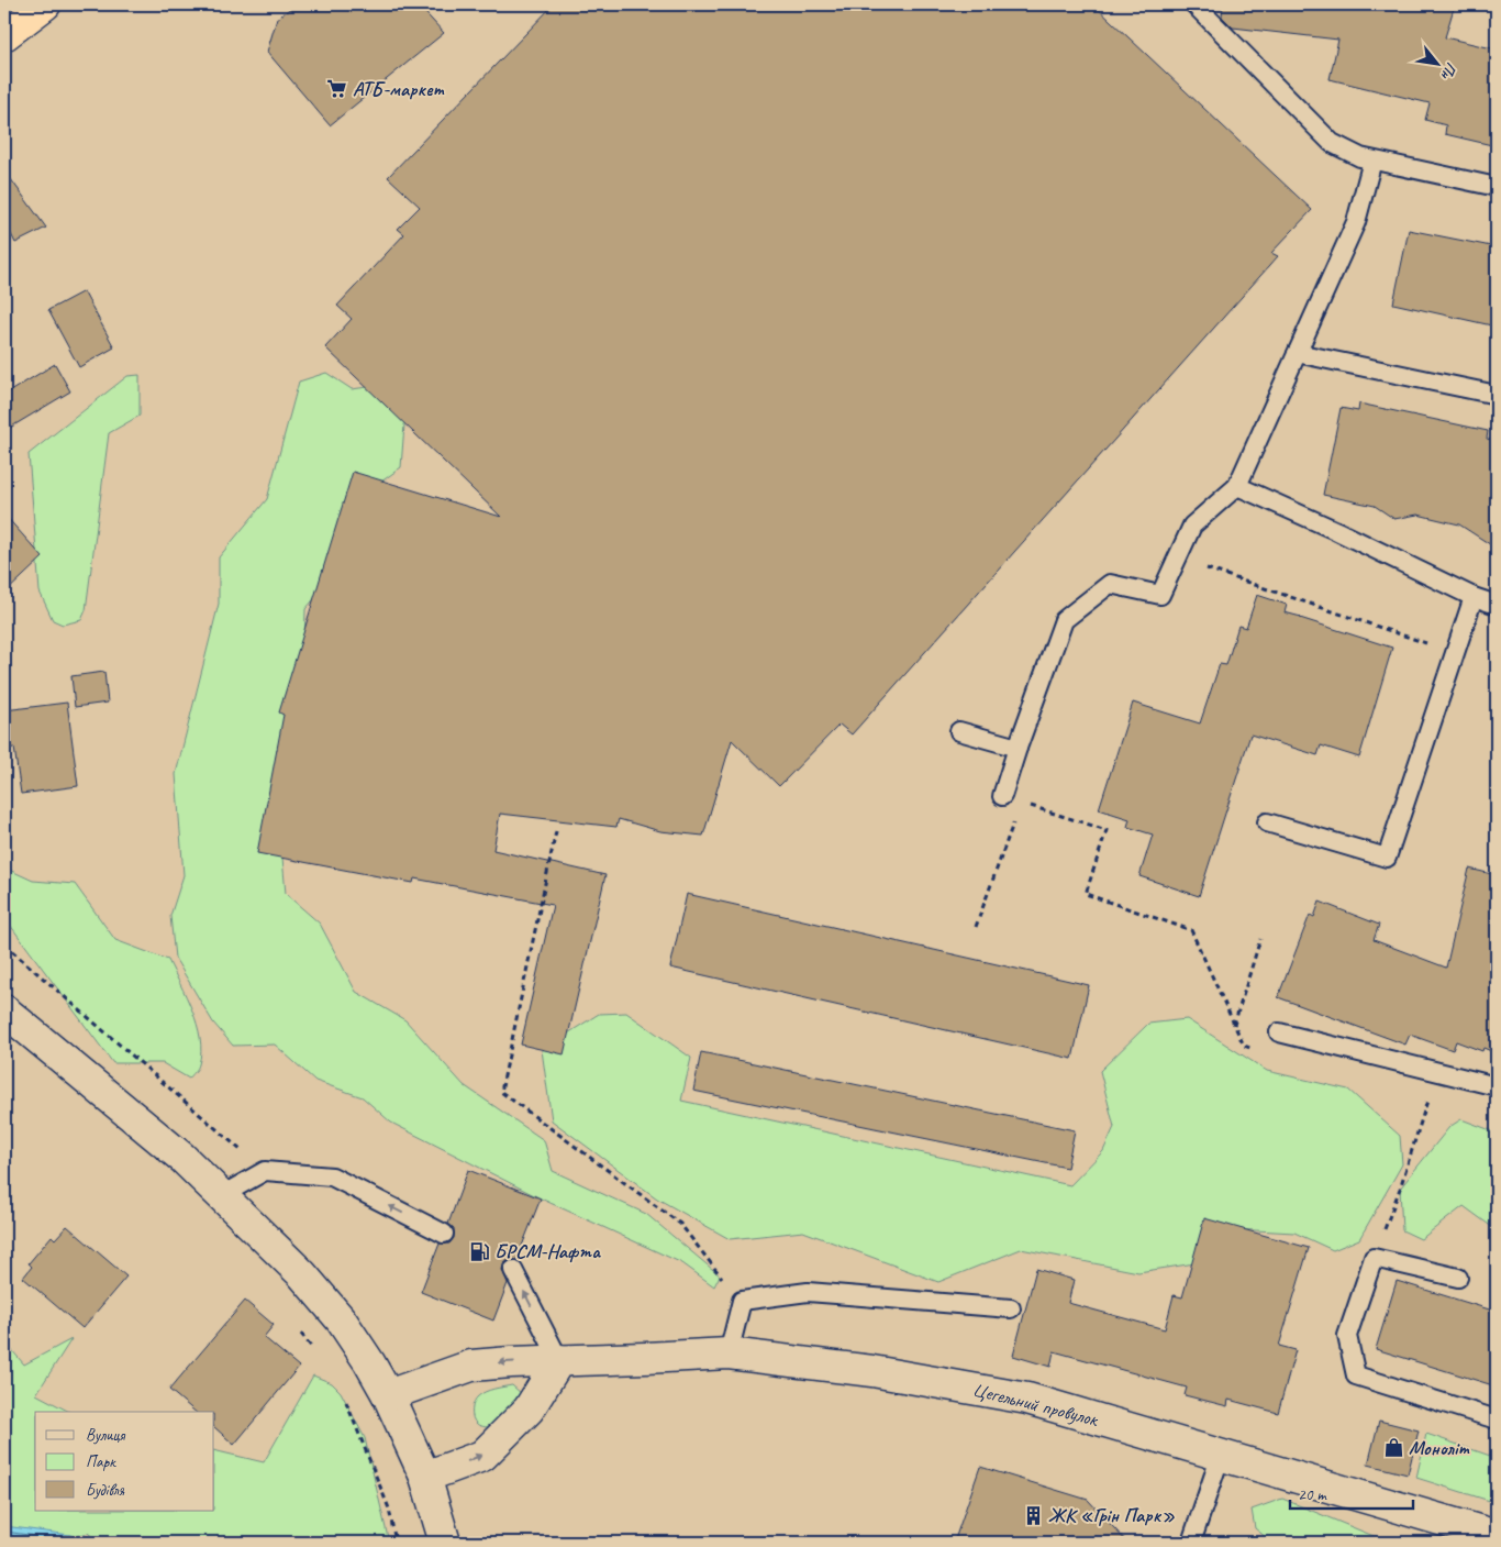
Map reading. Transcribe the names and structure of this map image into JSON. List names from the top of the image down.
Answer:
{
  "streets": {
    "street": ["Цегельний провулок"]
  },
  "places": {
    "supermarket": ["АТБ-маркет"],
    "fuel station": ["БРСМ-Нафта"],
    "shop": ["Моноліт"],
    "building": ["ЖК «Грін Парк»"]
  },
  "legend": ["Вулиця", "Парк", "Будівля"],
  "scale_bar": "20 m",
  "north": "bottom right"
}
